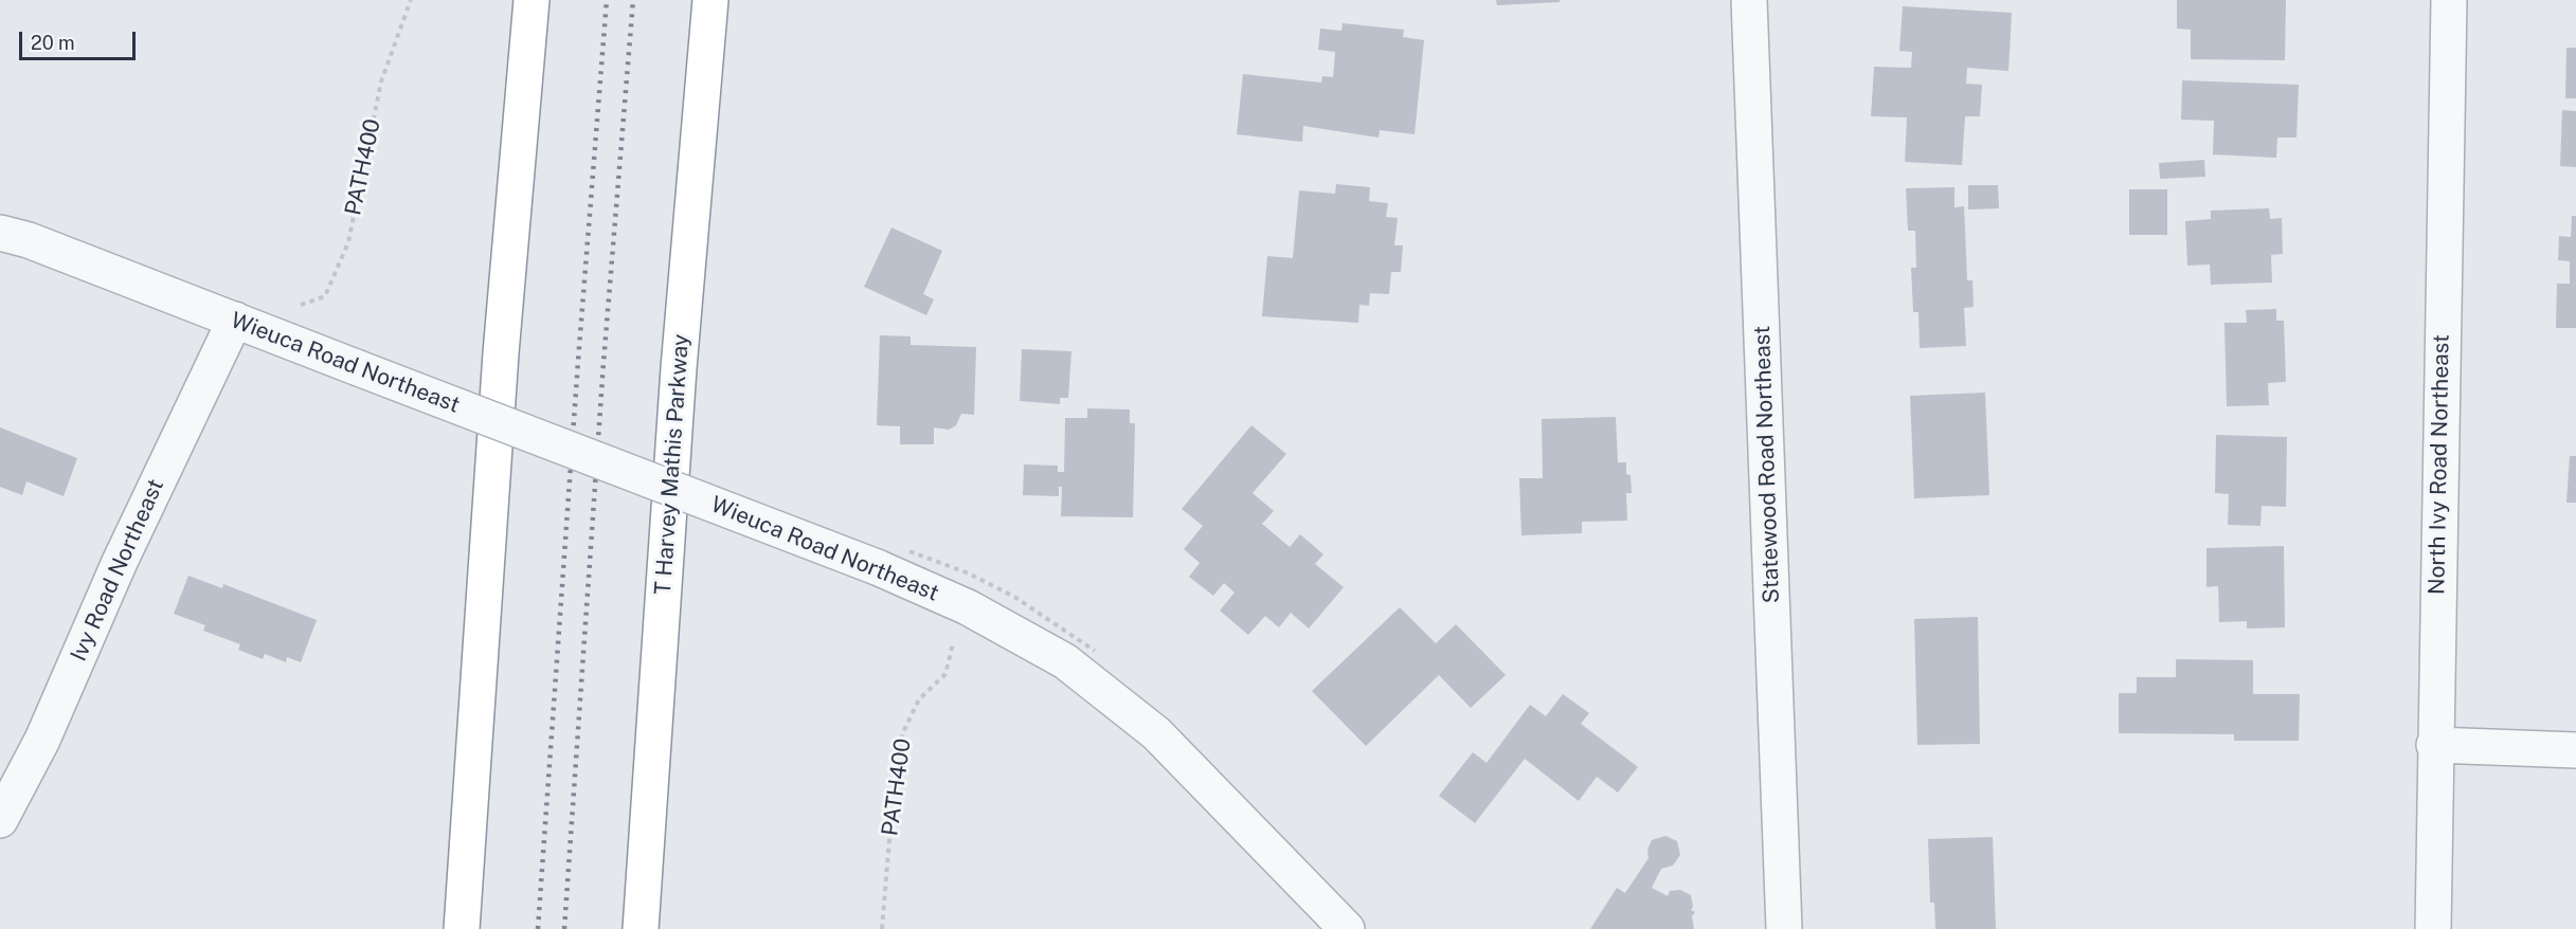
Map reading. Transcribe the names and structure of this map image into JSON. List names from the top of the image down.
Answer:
{
  "streets": {
    "highway": ["T Harvey Mathis Parkway"],
    "street": [
      "Wieuca Road Northeast",
      "Statewood Road Northeast",
      "North Ivy Road Northeast",
      "Ivy Road Northeast"
    ],
    "path": ["PATH400"]
  },
  "crossings": [
    ["Wieuca Road Northeast", "Ivy Road Northeast"]
  ],
  "scale_bar": "20 m"
}
